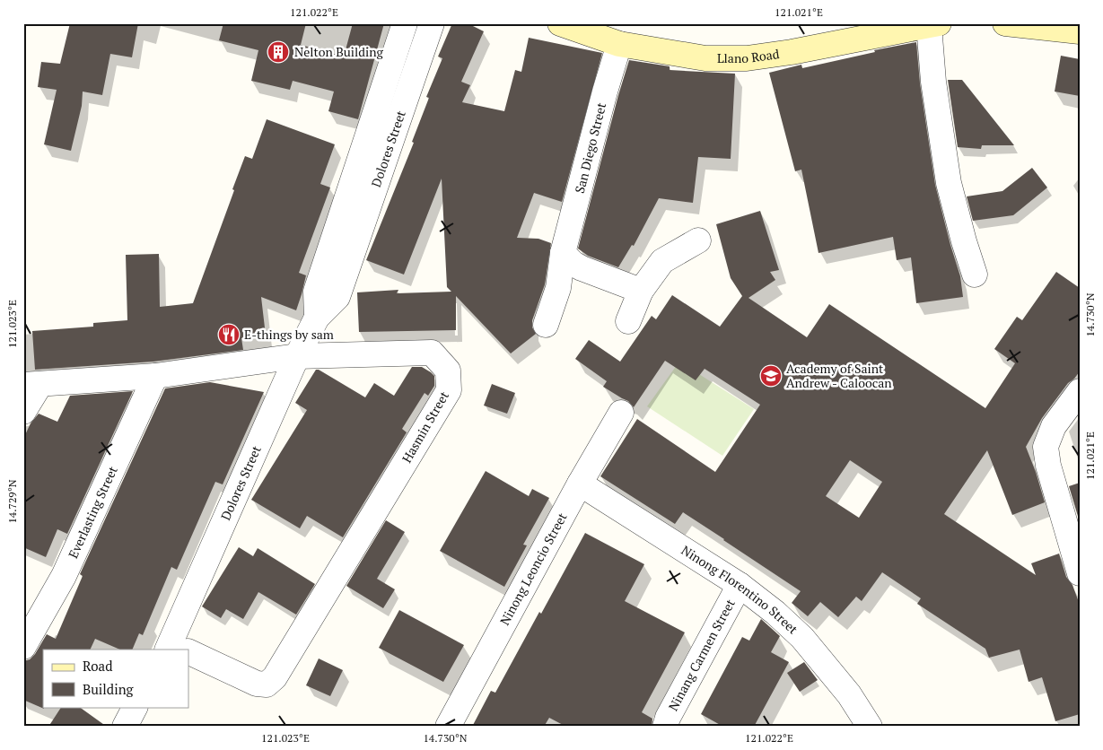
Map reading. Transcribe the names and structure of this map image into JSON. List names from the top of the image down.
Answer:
{
  "streets": {
    "main road": ["Llano Road"],
    "street": [
      "San Diego Street",
      "Dolores Street",
      "Hasmin Street",
      "Everlasting Street",
      "Ninong Leoncio Street",
      "Ninong Florentino Street",
      "Ninang Carmen Street"
    ]
  },
  "crossings": [
    ["Llano Road", "San Diego Street"],
    ["Dolores Street", "Hasmin Street"],
    ["Hasmin Street", "Everlasting Street"],
    ["Ninong Leoncio Street", "Ninong Florentino Street"],
    ["Ninong Florentino Street", "Ninang Carmen Street"]
  ],
  "places": {
    "building": ["Nelton Building"],
    "restaurant": ["E-things by sam"],
    "school or university": ["Academy of Saint Andrew - Caloocan"]
  },
  "legend": ["Road", "Building"],
  "coordinates": [
    "121.022°E",
    "121.021°E",
    "14.730°N",
    "121.023°E",
    "14.729°N"
  ]
}
